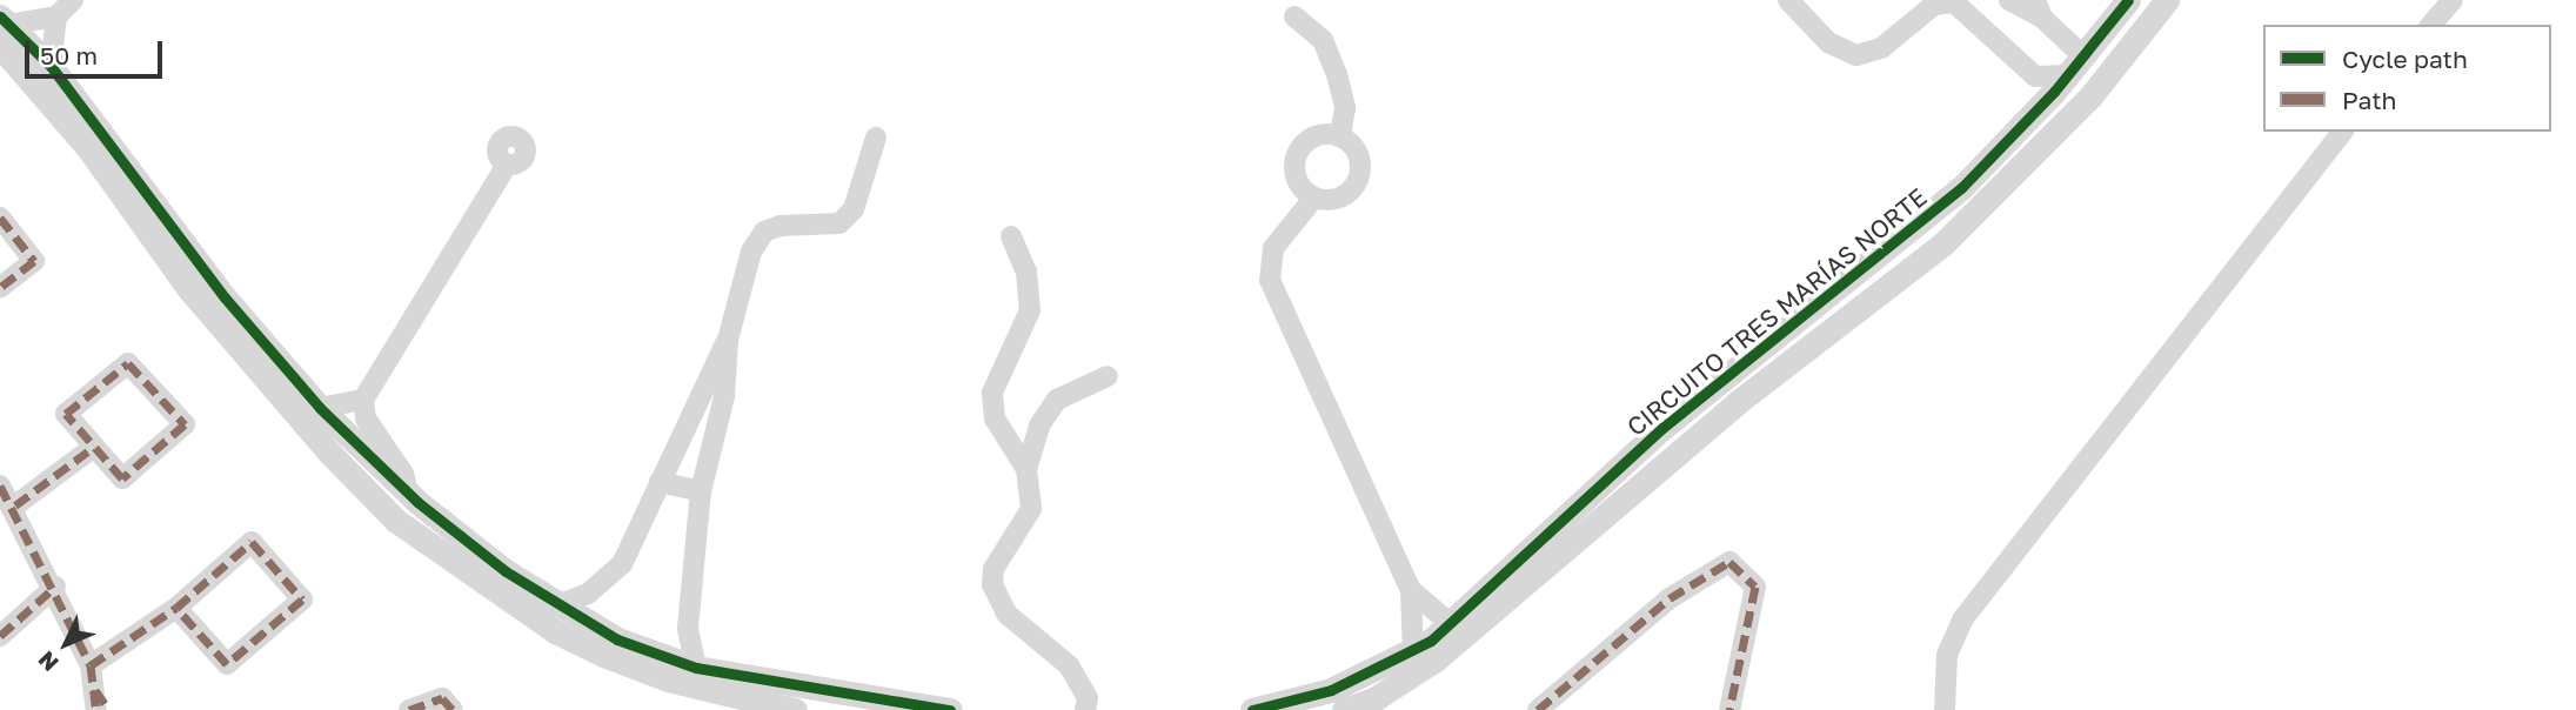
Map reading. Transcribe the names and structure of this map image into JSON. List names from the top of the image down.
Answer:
{
  "streets": {
    "street": ["CIRCUITO TRES MARÍAS NORTE"]
  },
  "legend": ["Cycle path", "Path"],
  "scale_bar": "50 m",
  "north": "bottom left"
}
